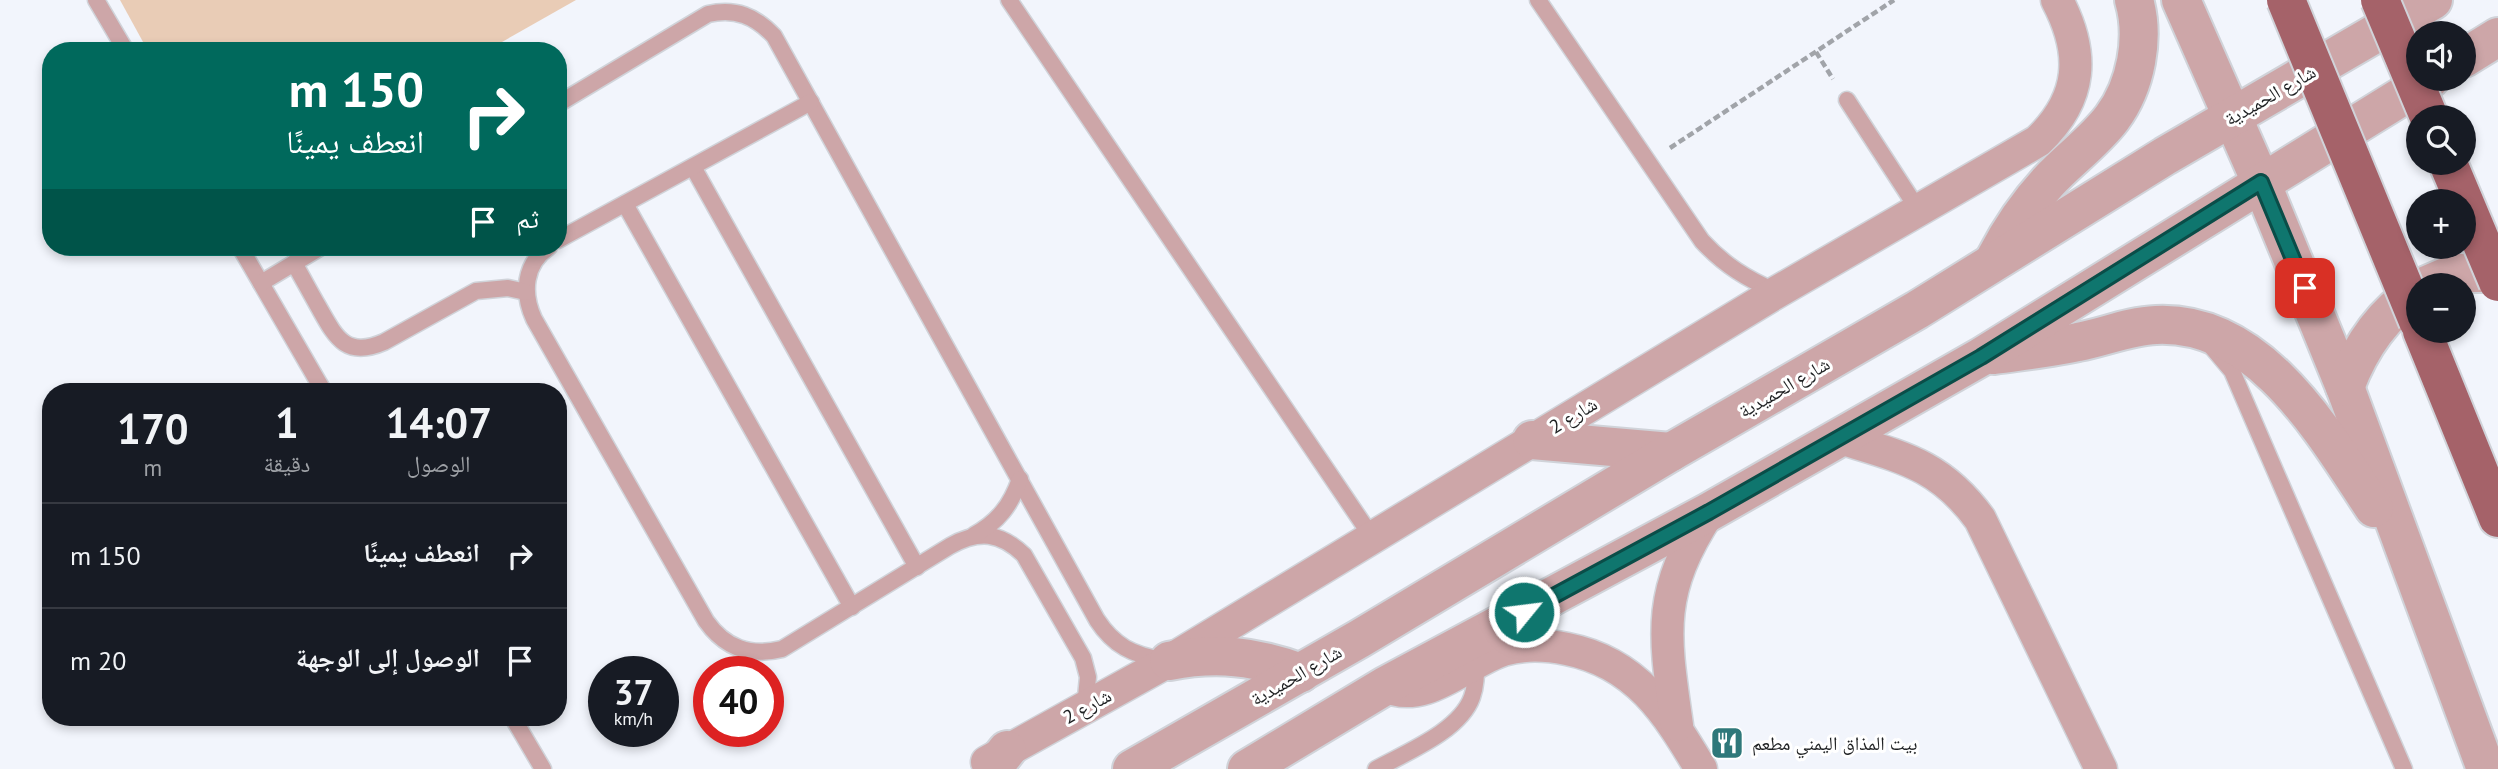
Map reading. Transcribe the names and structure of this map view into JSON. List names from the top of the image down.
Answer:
{
  "streets": {
    "street": ["شارع الحميدية", "شارع 2"]
  },
  "places": {
    "restaurant": ["بيت المذاق اليمني مطعم"]
  },
  "page": {
    "map_buttons": ["+", "−"],
    "turn": ["150 m", "انعطف يمينًا"],
    "then": "ثم",
    "eta": [
      "14:07",
      "الوصول",
      "1",
      "دقيقة",
      "170",
      "m"
    ],
    "list": [
      {
        "name": "انعطف يمينًا",
        "value": "150 m"
      },
      {
        "name": "الوصول إلى الوجهة",
        "value": "20 m"
      }
    ],
    "speed": "37 km/h",
    "limit": "40"
  }
}
